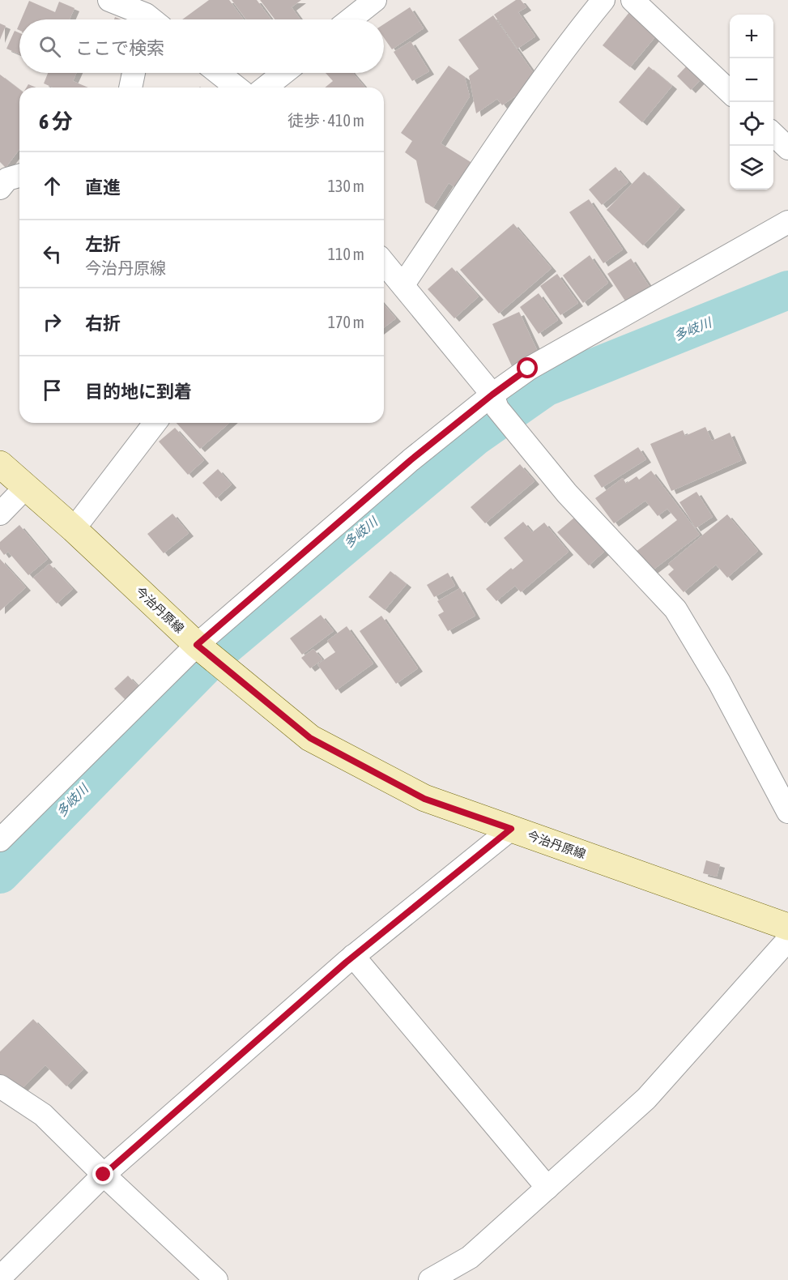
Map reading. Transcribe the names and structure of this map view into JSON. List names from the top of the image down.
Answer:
{
  "streets": {
    "main road": ["今治丹原線"]
  },
  "water": ["多岐川"],
  "page": {
    "map_buttons": ["+", "−"],
    "search": "ここで検索",
    "heading": ["6 分", "徒歩 · 410 m"],
    "list": [
      ["直進", "130 m"],
      ["左折", "今治丹原線", "110 m"],
      ["右折", "170 m"],
      "目的地に到着"
    ]
  }
}
